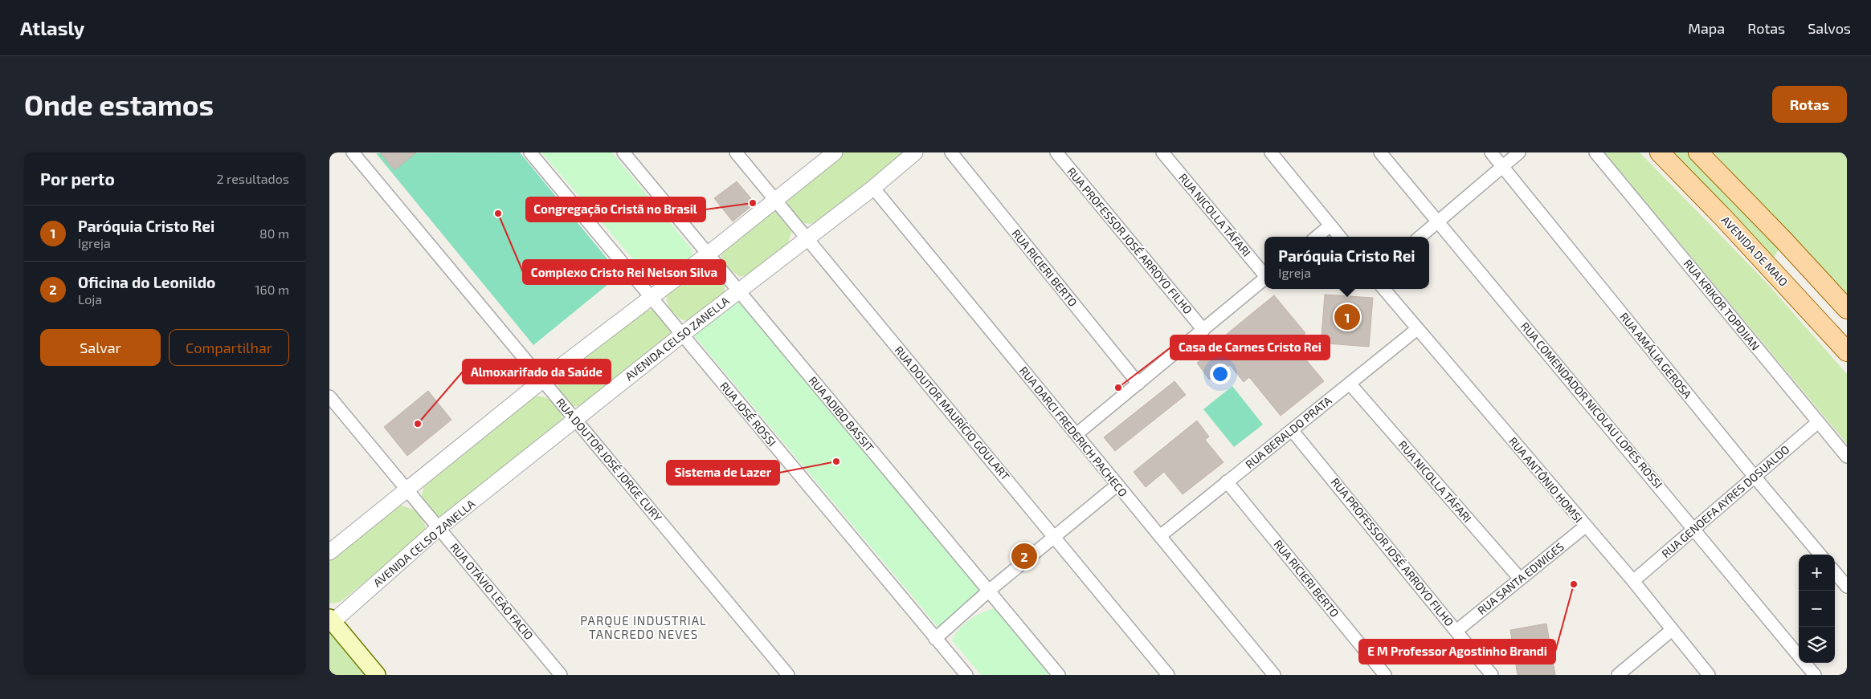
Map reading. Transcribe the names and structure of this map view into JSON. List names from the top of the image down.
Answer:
{
  "streets": {
    "main road": ["AVENIDA DE MAIO"],
    "street": [
      "RUA NICOLLA TÁFARI",
      "RUA PROFESSOR JOSÉ ARROYO FILHO",
      "RUA RICIERI BERTO",
      "RUA KRIKOR TOPDJIAN",
      "AVENIDA CELSO ZANELLA",
      "RUA AMÁLIA GEROSA",
      "RUA COMENDADOR NICOLAU LOPES ROSSI",
      "RUA DOUTOR MAURÍCIO GOULART",
      "RUA JOSÉ ROSSI",
      "RUA ADIBO BASSIT",
      "RUA DARCI FREDERICH PACHECO",
      "RUA BERALDO PRATA",
      "RUA DOUTOR JOSÉ JORGE CURY",
      "RUA ANTÔNIO HOMSI",
      "RUA GENOEFA AYRES DOSUALDO",
      "RUA SANTA EDWIGES",
      "RUA OTÁVIO LEÃO FACIO"
    ]
  },
  "crossings": [
    ["RUA NICOLLA TÁFARI", "RUA BERALDO PRATA"],
    ["RUA NICOLLA TÁFARI", "RUA SANTA EDWIGES"],
    ["RUA PROFESSOR JOSÉ ARROYO FILHO", "RUA BERALDO PRATA"],
    ["RUA PROFESSOR JOSÉ ARROYO FILHO", "RUA SANTA EDWIGES"],
    ["RUA RICIERI BERTO", "RUA BERALDO PRATA"],
    ["RUA KRIKOR TOPDJIAN", "RUA GENOEFA AYRES DOSUALDO"],
    ["AVENIDA CELSO ZANELLA", "RUA DOUTOR MAURÍCIO GOULART"],
    ["AVENIDA CELSO ZANELLA", "RUA JOSÉ ROSSI"],
    ["AVENIDA CELSO ZANELLA", "RUA ADIBO BASSIT"],
    ["AVENIDA CELSO ZANELLA", "RUA DARCI FREDERICH PACHECO"],
    ["AVENIDA CELSO ZANELLA", "RUA DOUTOR JOSÉ JORGE CURY"],
    ["AVENIDA CELSO ZANELLA", "RUA OTÁVIO LEÃO FACIO"],
    ["RUA AMÁLIA GEROSA", "RUA GENOEFA AYRES DOSUALDO"],
    ["RUA COMENDADOR NICOLAU LOPES ROSSI", "RUA GENOEFA AYRES DOSUALDO"],
    ["RUA DARCI FREDERICH PACHECO", "RUA BERALDO PRATA"],
    ["RUA BERALDO PRATA", "RUA ANTÔNIO HOMSI"],
    ["RUA ANTÔNIO HOMSI", "RUA GENOEFA AYRES DOSUALDO"],
    ["RUA ANTÔNIO HOMSI", "RUA SANTA EDWIGES"]
  ],
  "districts": ["PARQUE INDUSTRIAL TANCREDO NEVES"],
  "places": [
    "Congregação Cristã no Brasil",
    "Complexo Cristo Rei Nelson Silva",
    "Casa de Carnes Cristo Rei",
    "Almoxarifado da Saúde",
    "Sistema de Lazer",
    "E M Professor Agostinho Brandi"
  ],
  "page": {
    "header": "Atlasly",
    "nav": ["Mapa", "Rotas", "Salvos"],
    "buttons": [
      "Rotas",
      ["Salvar", "Compartilhar"]
    ],
    "title": "Onde estamos",
    "heading": ["Por perto", "2 resultados"],
    "list": [
      {
        "mark": "1",
        "name": "Paróquia Cristo Rei",
        "note": "Igreja",
        "value": "80 m"
      },
      {
        "mark": "2",
        "name": "Oficina do Leonildo",
        "note": "Loja",
        "value": "160 m"
      }
    ],
    "popup": ["Paróquia Cristo Rei", "Igreja"],
    "pins": ["1", "2"],
    "map_buttons": ["+", "−"]
  }
}
